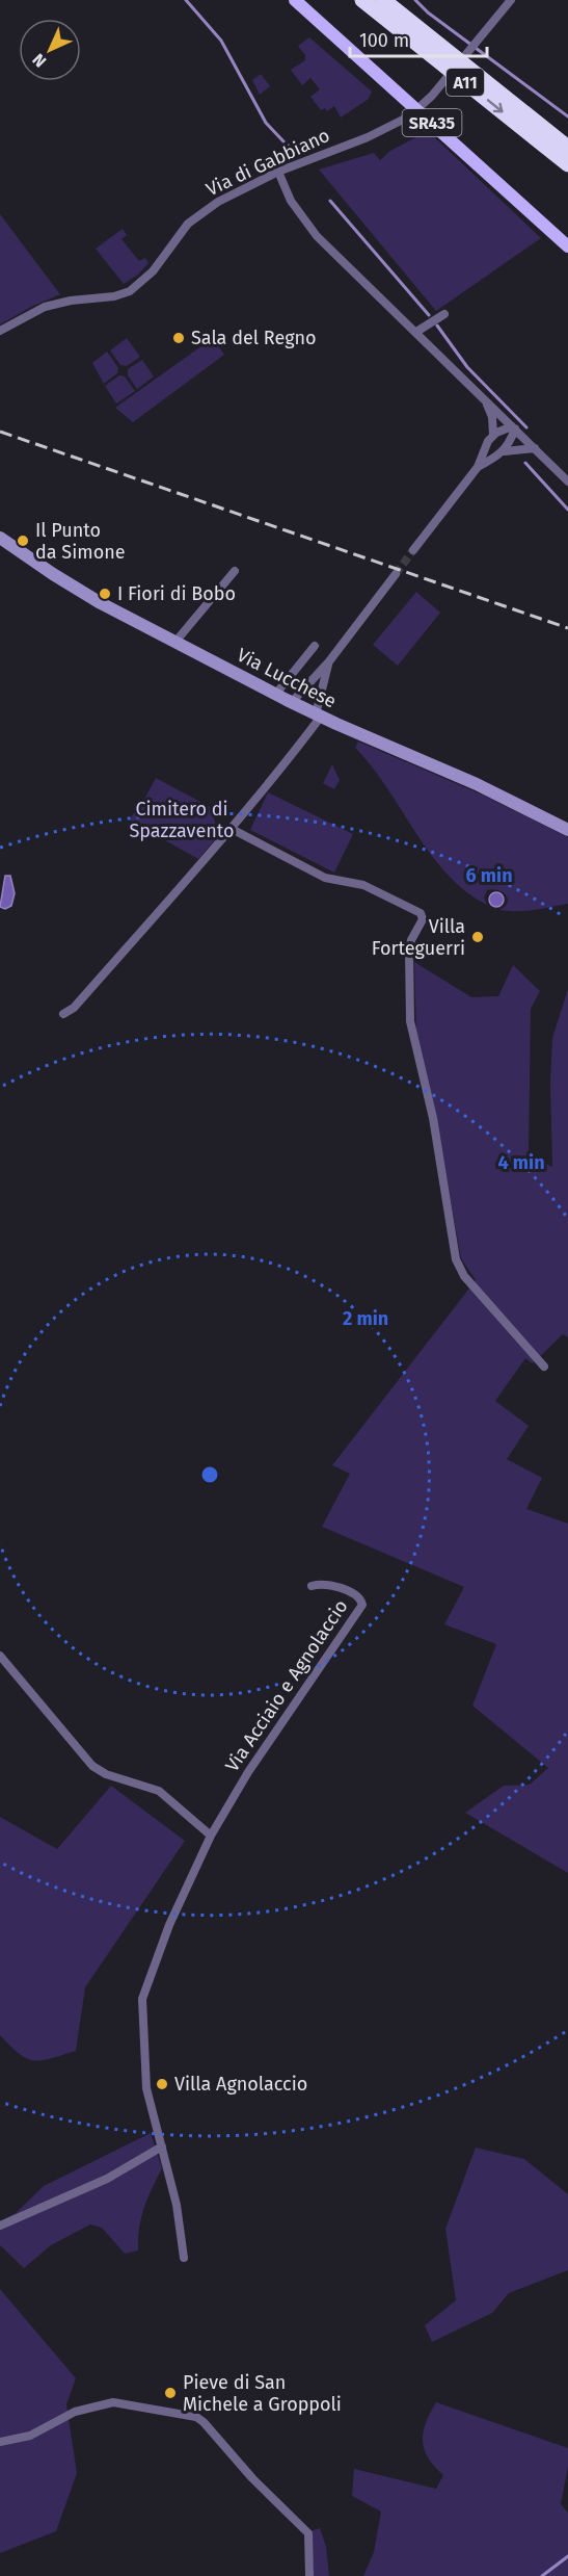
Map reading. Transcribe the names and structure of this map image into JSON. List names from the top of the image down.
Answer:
{
  "streets": {
    "highway": ["A11"],
    "main road": ["SR435"],
    "street": ["Via di Gabbiano", "Via Lucchese", "Via Acciaio e Agnolaccio"]
  },
  "parks": ["Cimitero di Spazzavento"],
  "places": [
    "Sala del Regno",
    "Il Punto da Simone",
    "I Fiori di Bobo",
    "Villa Forteguerri",
    "Villa Agnolaccio",
    "Pieve di San Michele a Groppoli"
  ],
  "scale_bar": "100 m",
  "north": "bottom left",
  "rings": ["6 min", "4 min", "2 min"]
}
